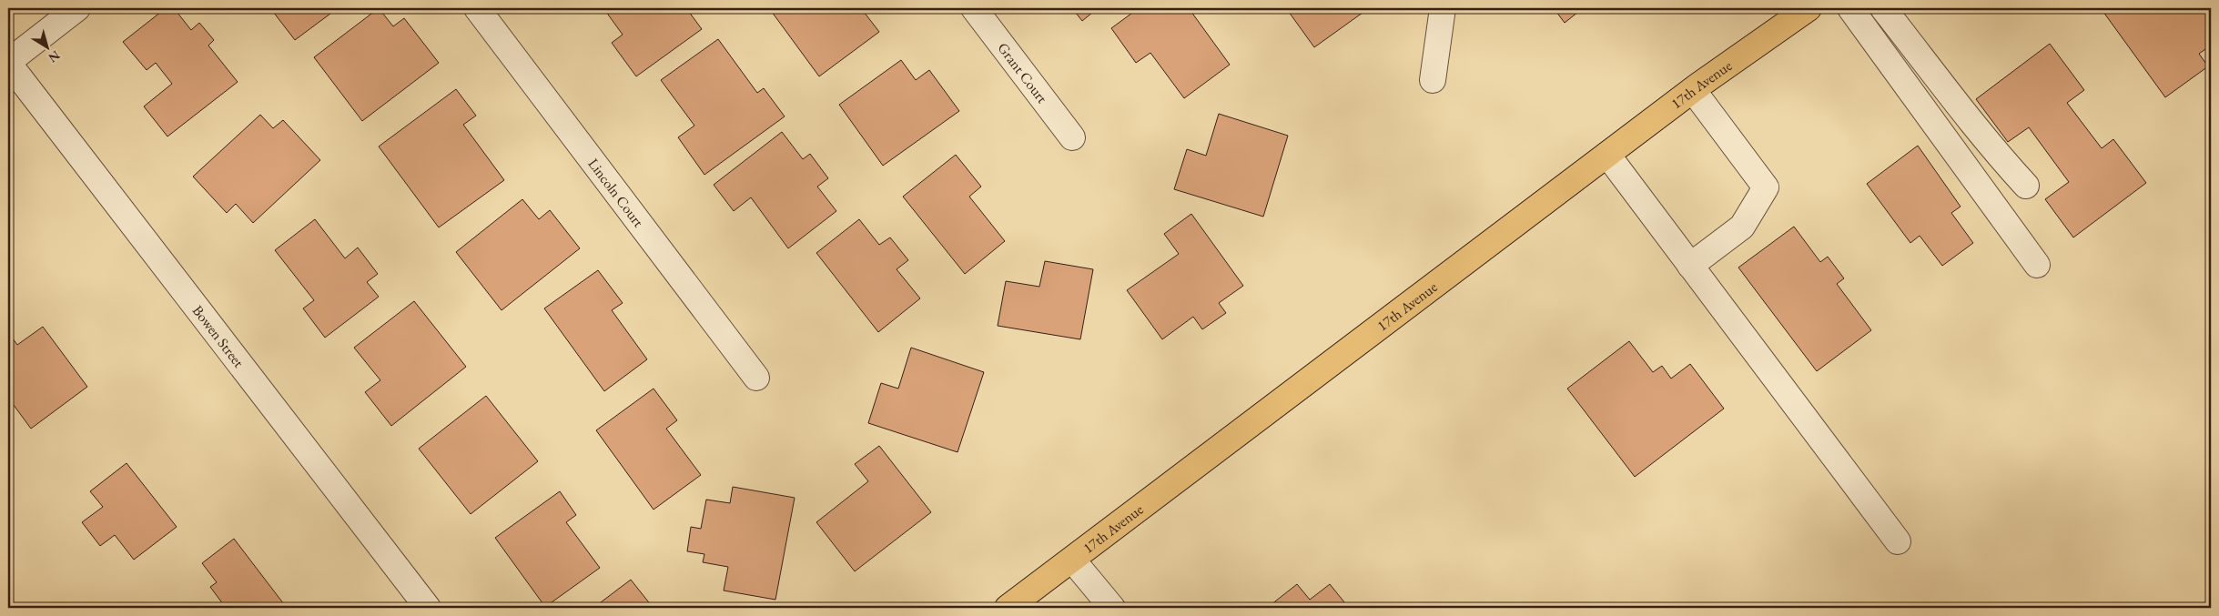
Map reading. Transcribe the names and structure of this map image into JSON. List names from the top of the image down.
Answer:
{
  "streets": {
    "main road": ["17th Avenue"],
    "street": ["Grant Court", "Lincoln Court", "Bowen Street"]
  },
  "north": "bottom right"
}
